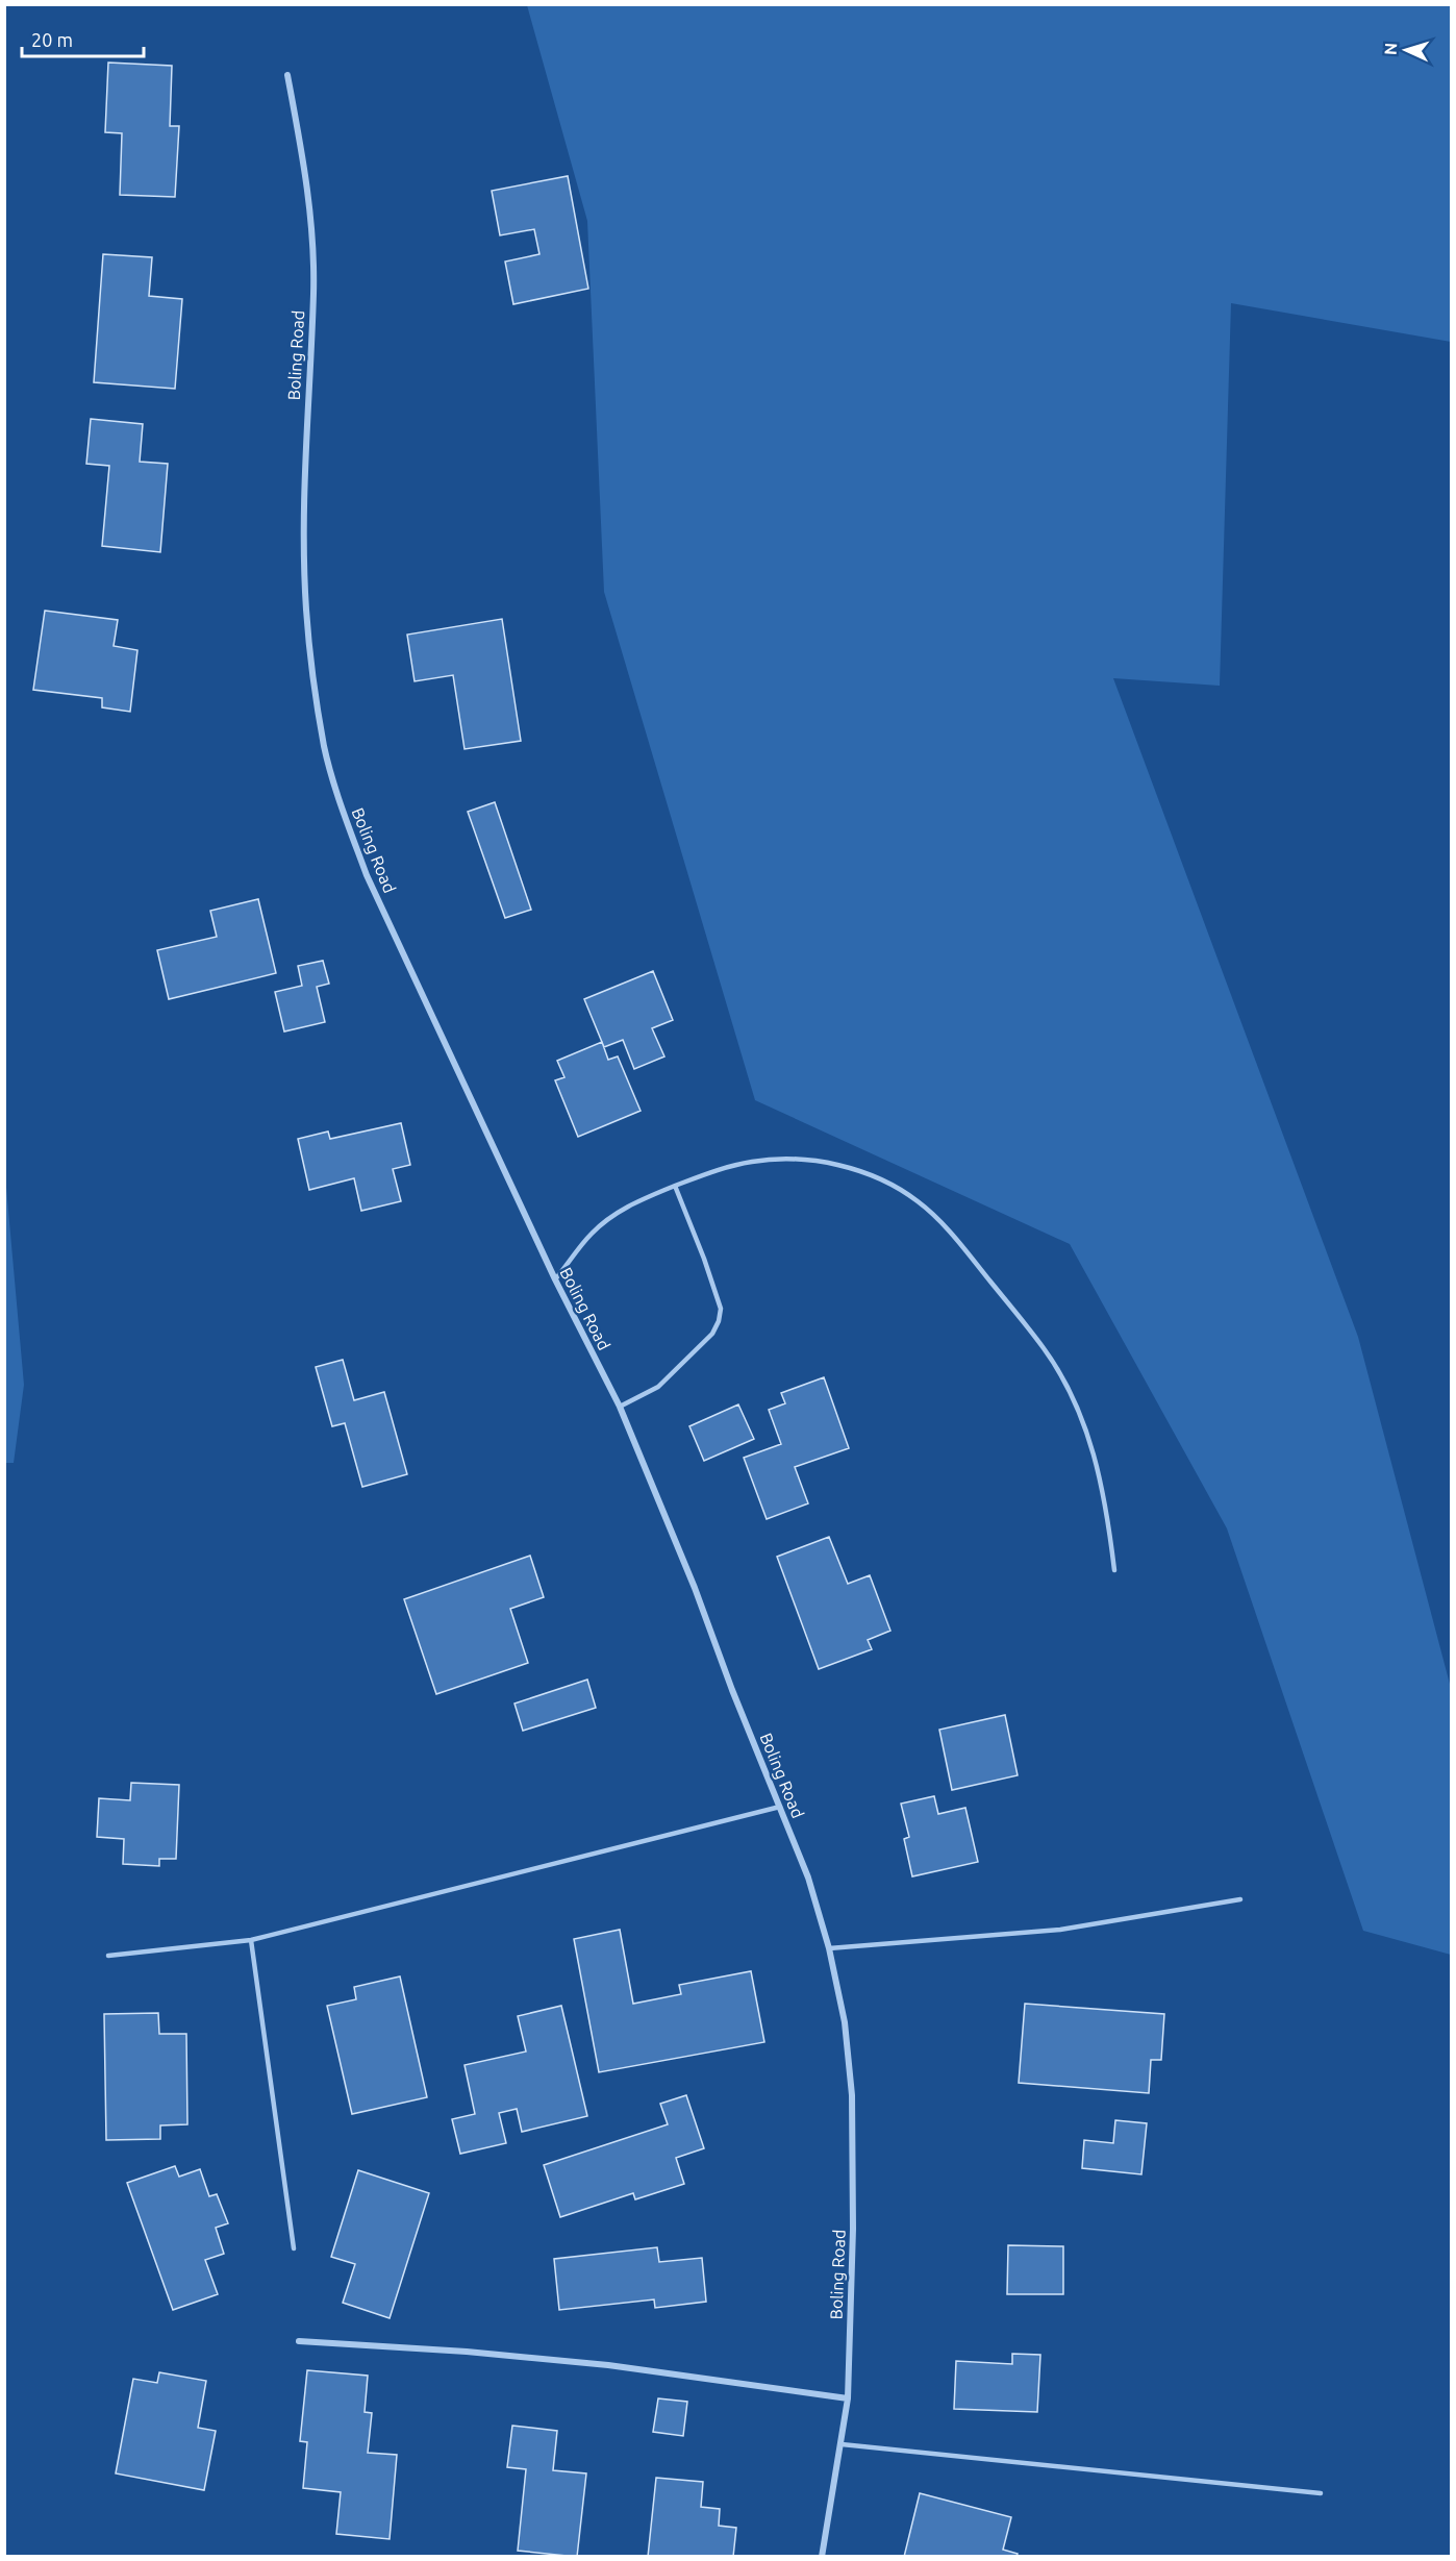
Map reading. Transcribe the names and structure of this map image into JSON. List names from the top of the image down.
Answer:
{
  "streets": {
    "street": ["Boling Road"]
  },
  "scale_bar": "20 m",
  "north": "left"
}
